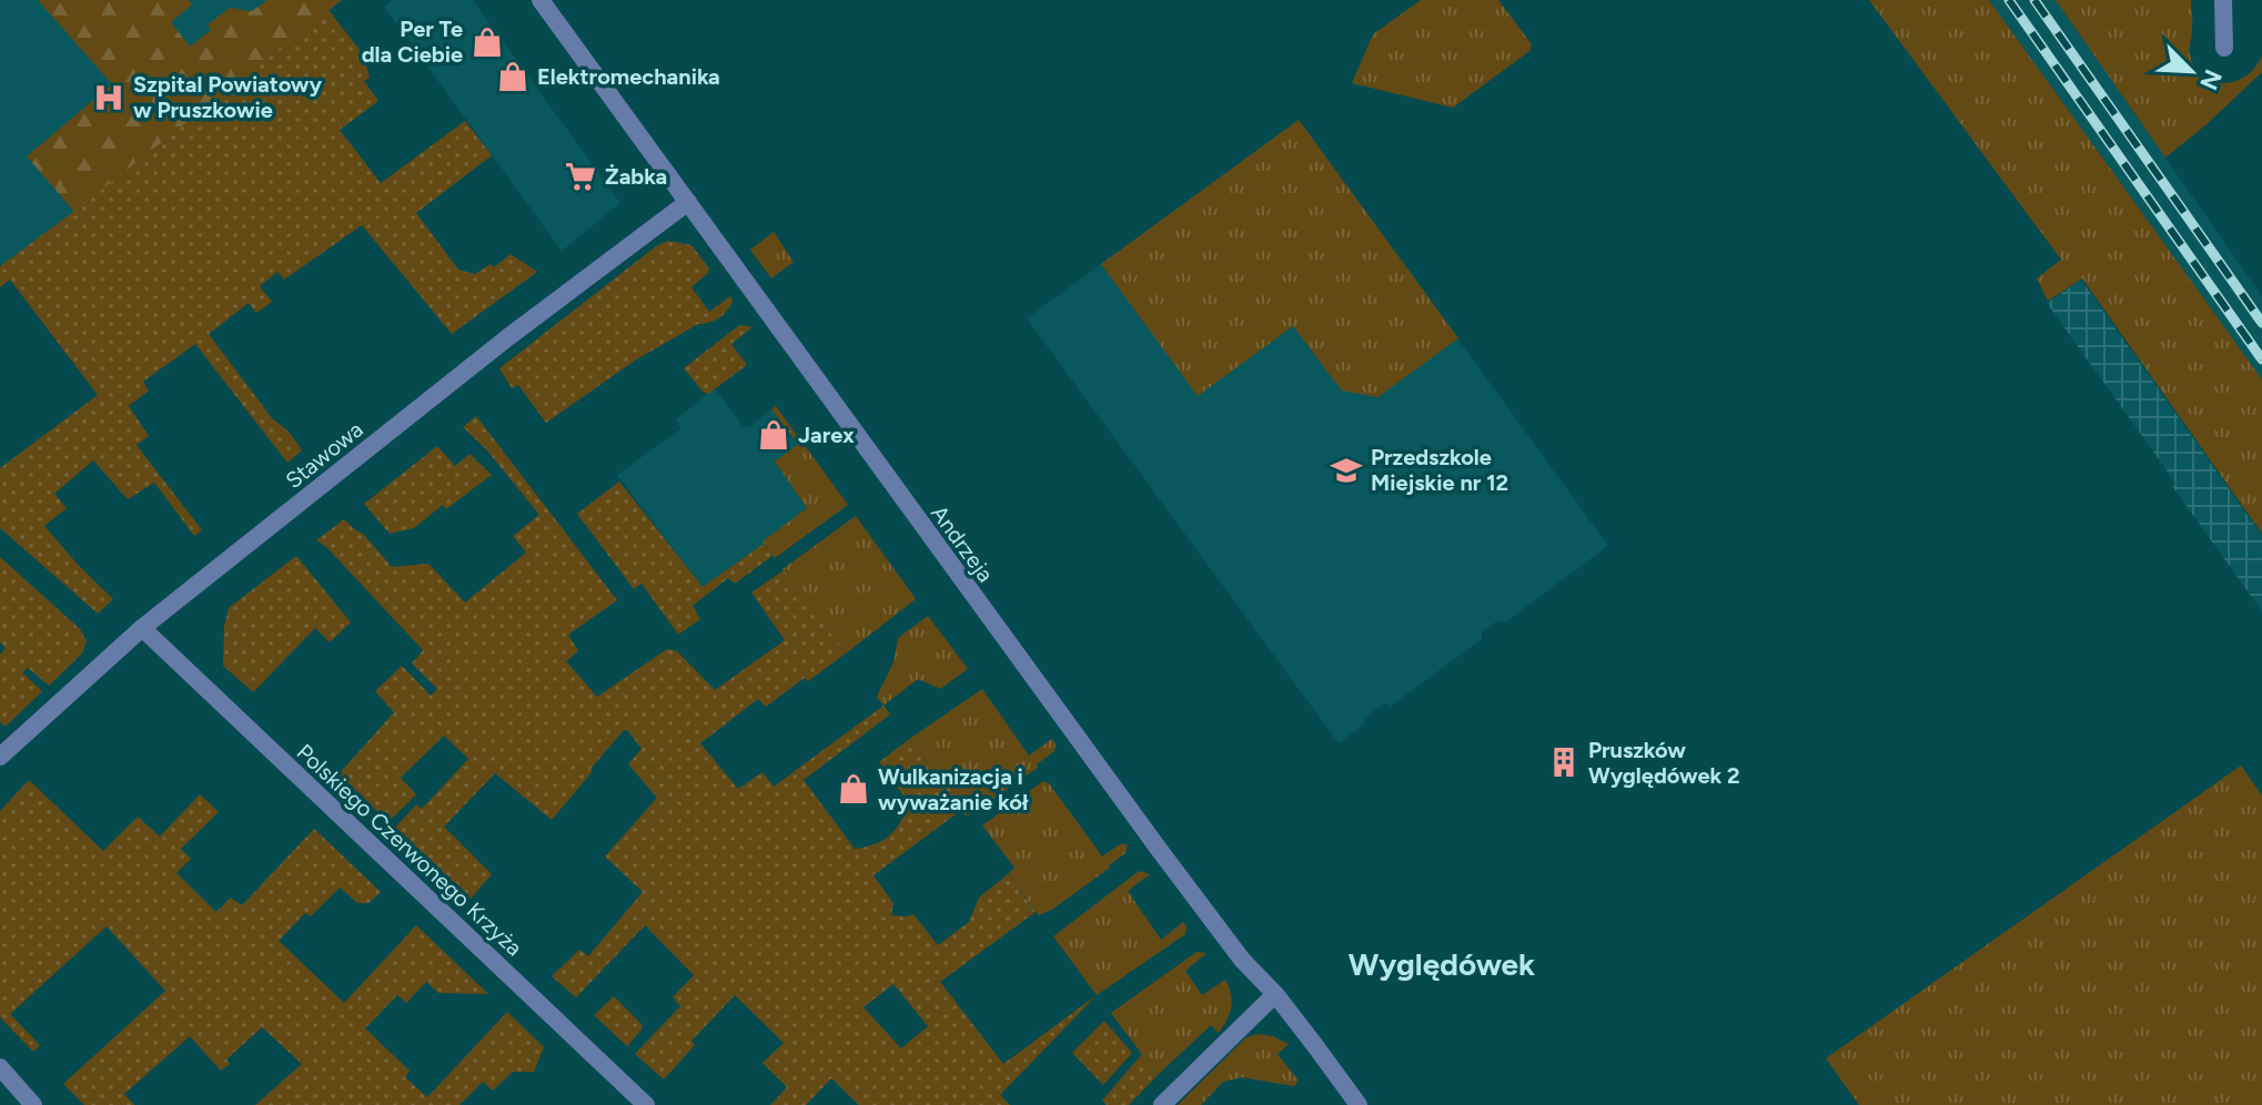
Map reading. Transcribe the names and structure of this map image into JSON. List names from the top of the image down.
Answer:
{
  "streets": {
    "street": ["Stawowa", "Andrzeja", "Polskiego Czerwonego Krzyża"]
  },
  "crossings": [
    ["Stawowa", "Andrzeja"],
    ["Stawowa", "Polskiego Czerwonego Krzyża"]
  ],
  "districts": ["Wyględówek"],
  "places": {
    "shop": [
      "Per Te dla Ciebie",
      "Elektromechanika",
      "Jarex",
      "Wulkanizacja i wyważanie kół"
    ],
    "hospital": ["Szpital Powiatowy w Pruszkowie"],
    "supermarket": ["Żabka"],
    "school or university": ["Przedszkole Miejskie nr 12"],
    "building": ["Pruszków Wyględówek 2"]
  },
  "north": "bottom right"
}
